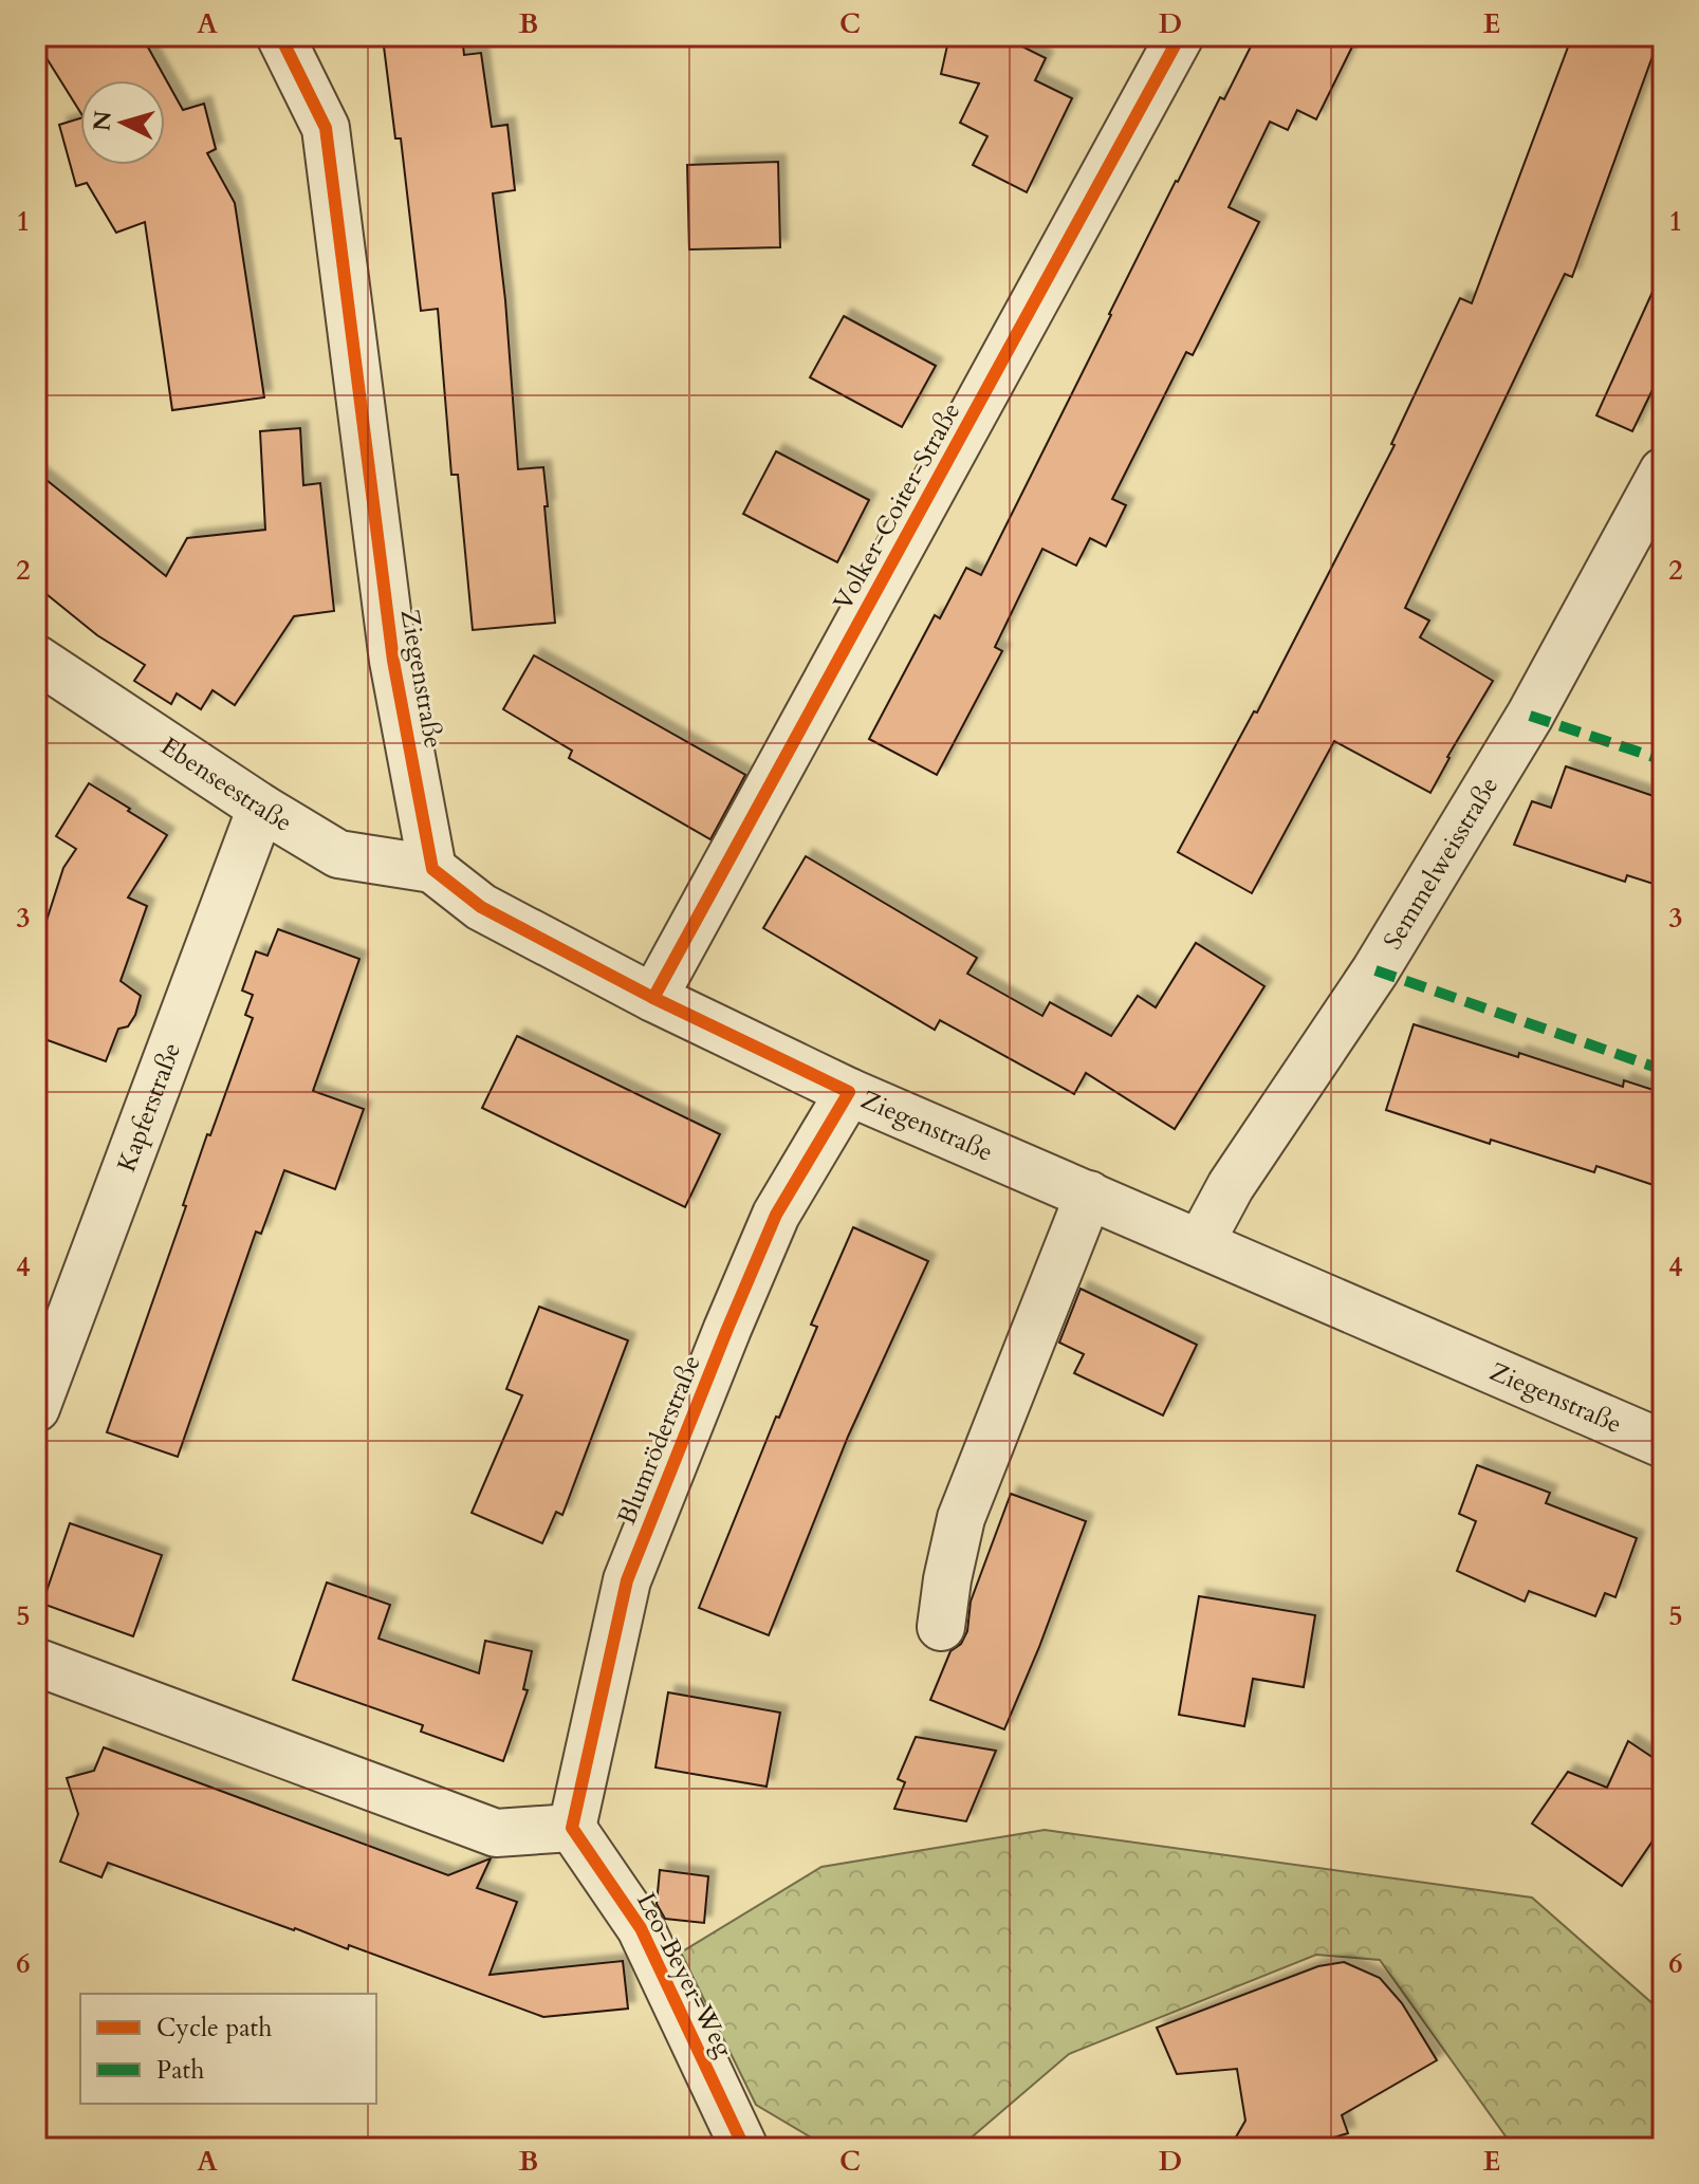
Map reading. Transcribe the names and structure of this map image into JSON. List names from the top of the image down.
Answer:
{
  "streets": {
    "street": [
      "Volker-Coiter-Straße",
      "Ziegenstraße",
      "Ebenseestraße",
      "Semmelweisstraße",
      "Kapferstraße",
      "Blumröderstraße",
      "Leo-Beyer-Weg"
    ]
  },
  "crossings": [
    ["Volker-Coiter-Straße", "Ziegenstraße"],
    ["Ziegenstraße", "Ebenseestraße"],
    ["Ziegenstraße", "Semmelweisstraße"],
    ["Ziegenstraße", "Blumröderstraße"],
    ["Ebenseestraße", "Kapferstraße"],
    ["Blumröderstraße", "Leo-Beyer-Weg"]
  ],
  "legend": ["Cycle path", "Path"],
  "north": "left",
  "grid": {
    "columns": [
      "A",
      "B",
      "C",
      "D",
      "E"
    ],
    "rows": [
      "1",
      "2",
      "3",
      "4",
      "5",
      "6"
    ]
  }
}
